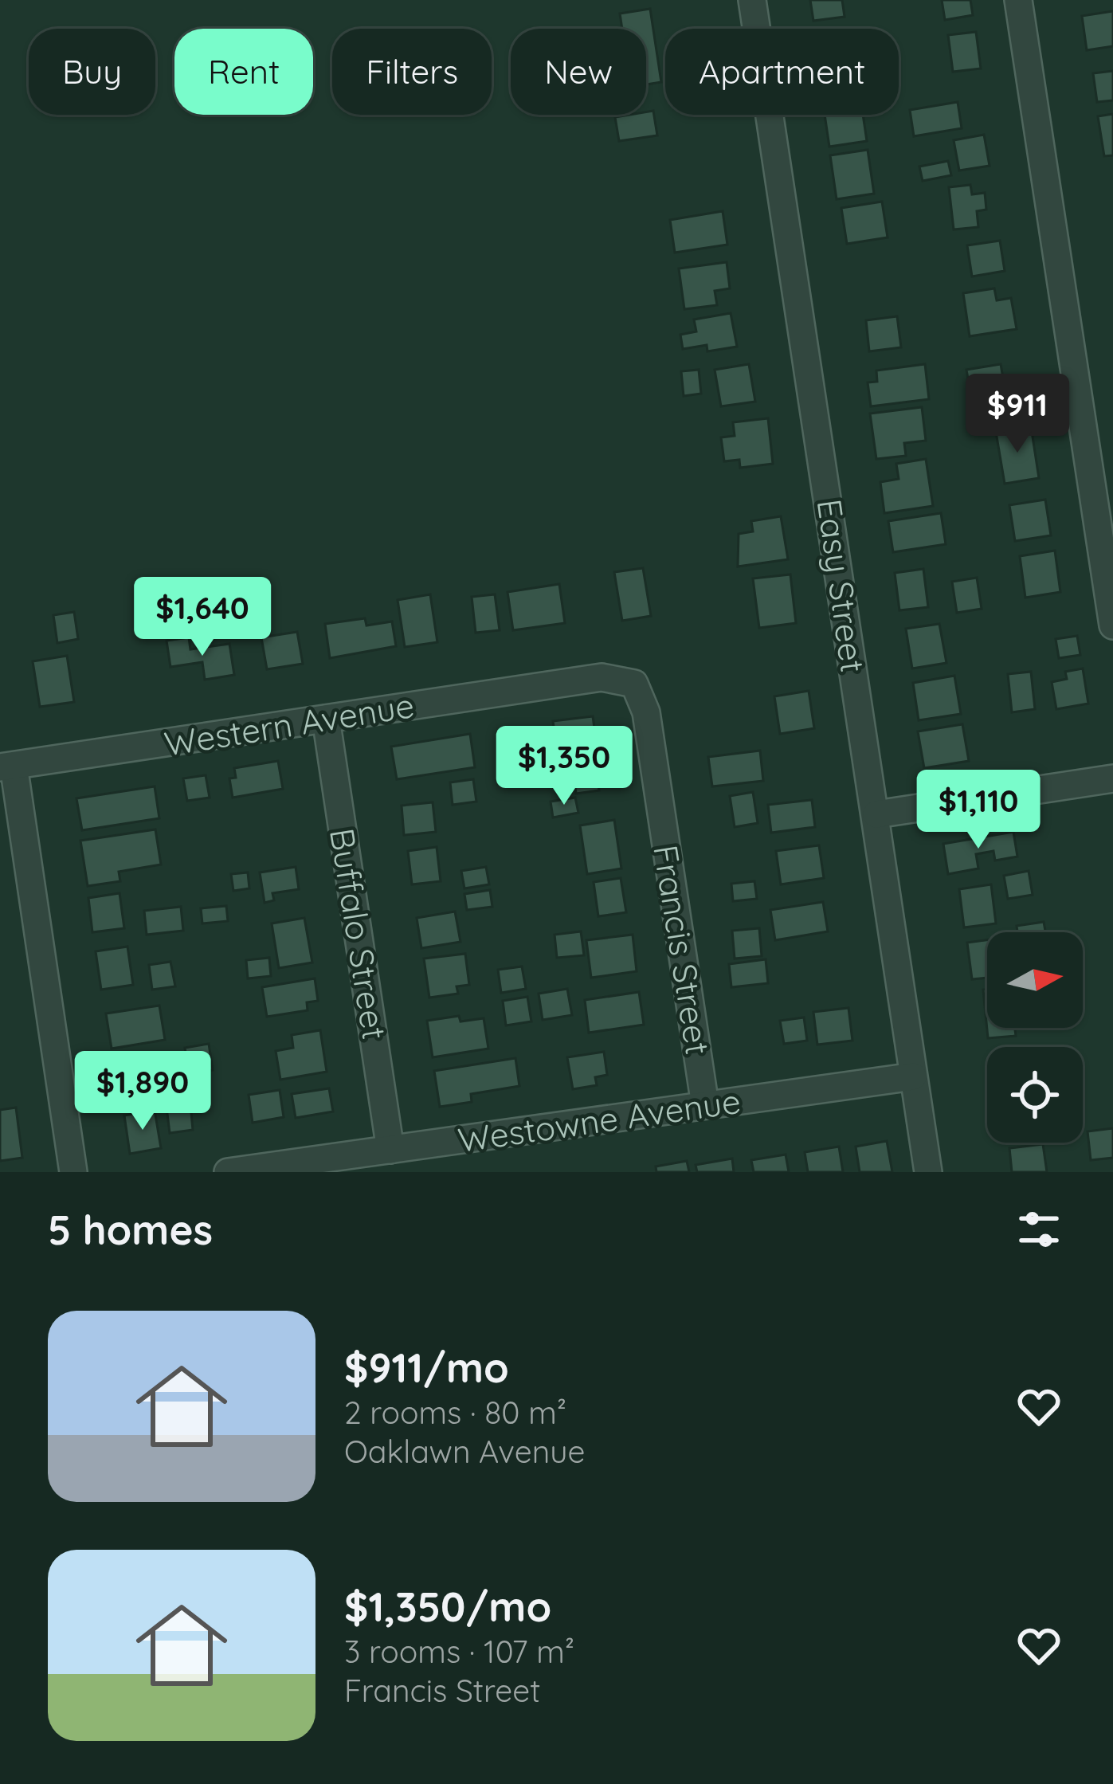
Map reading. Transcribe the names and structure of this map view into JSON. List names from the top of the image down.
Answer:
{
  "streets": {
    "street": [
      "Easy Street",
      "Western Avenue",
      "Buffalo Street",
      "Francis Street",
      "Westowne Avenue"
    ]
  },
  "crossings": [
    ["Easy Street", "Westowne Avenue"],
    ["Western Avenue", "Buffalo Street"],
    ["Western Avenue", "Francis Street"],
    ["Buffalo Street", "Westowne Avenue"],
    ["Francis Street", "Westowne Avenue"]
  ],
  "north": "right",
  "page": {
    "chip": [
      "Buy",
      "Rent",
      "Filters",
      "New",
      "Apartment"
    ],
    "price": [
      "$911",
      "$1,640",
      "$1,350",
      "$1,110",
      "$1,890"
    ],
    "heading": "5 homes",
    "list": [
      {
        "name": "$911/mo",
        "note": "2 rooms · 80 m² · Oaklawn Avenue"
      },
      {
        "name": "$1,350/mo",
        "note": "3 rooms · 107 m² · Francis Street"
      }
    ]
  }
}
